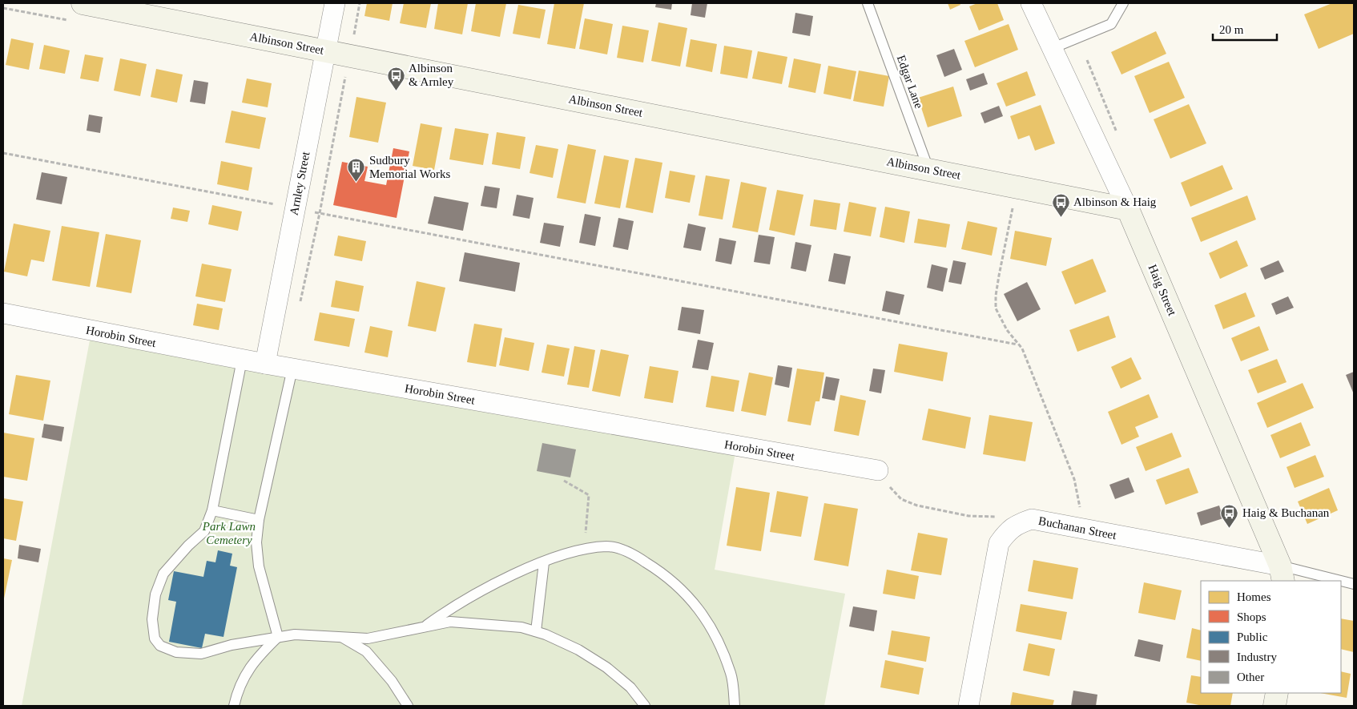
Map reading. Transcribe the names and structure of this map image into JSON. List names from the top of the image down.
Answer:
{
  "streets": {
    "street": [
      "Albinson Street",
      "Arnley Street",
      "Haig Street",
      "Horobin Street",
      "Buchanan Street"
    ],
    "lane": ["Edgar Lane"]
  },
  "crossings": [
    ["Albinson Street", "Edgar Lane"],
    ["Albinson Street", "Arnley Street"],
    ["Albinson Street", "Haig Street"],
    ["Arnley Street", "Horobin Street"],
    ["Haig Street", "Buchanan Street"]
  ],
  "parks": ["Park Lawn Cemetery"],
  "places": {
    "bus stop": ["Albinson & Arnley", "Albinson & Haig", "Haig & Buchanan"],
    "building": ["Sudbury Memorial Works"]
  },
  "legend": [
    "Homes",
    "Shops",
    "Public",
    "Industry",
    "Other"
  ],
  "scale_bar": "20 m"
}
